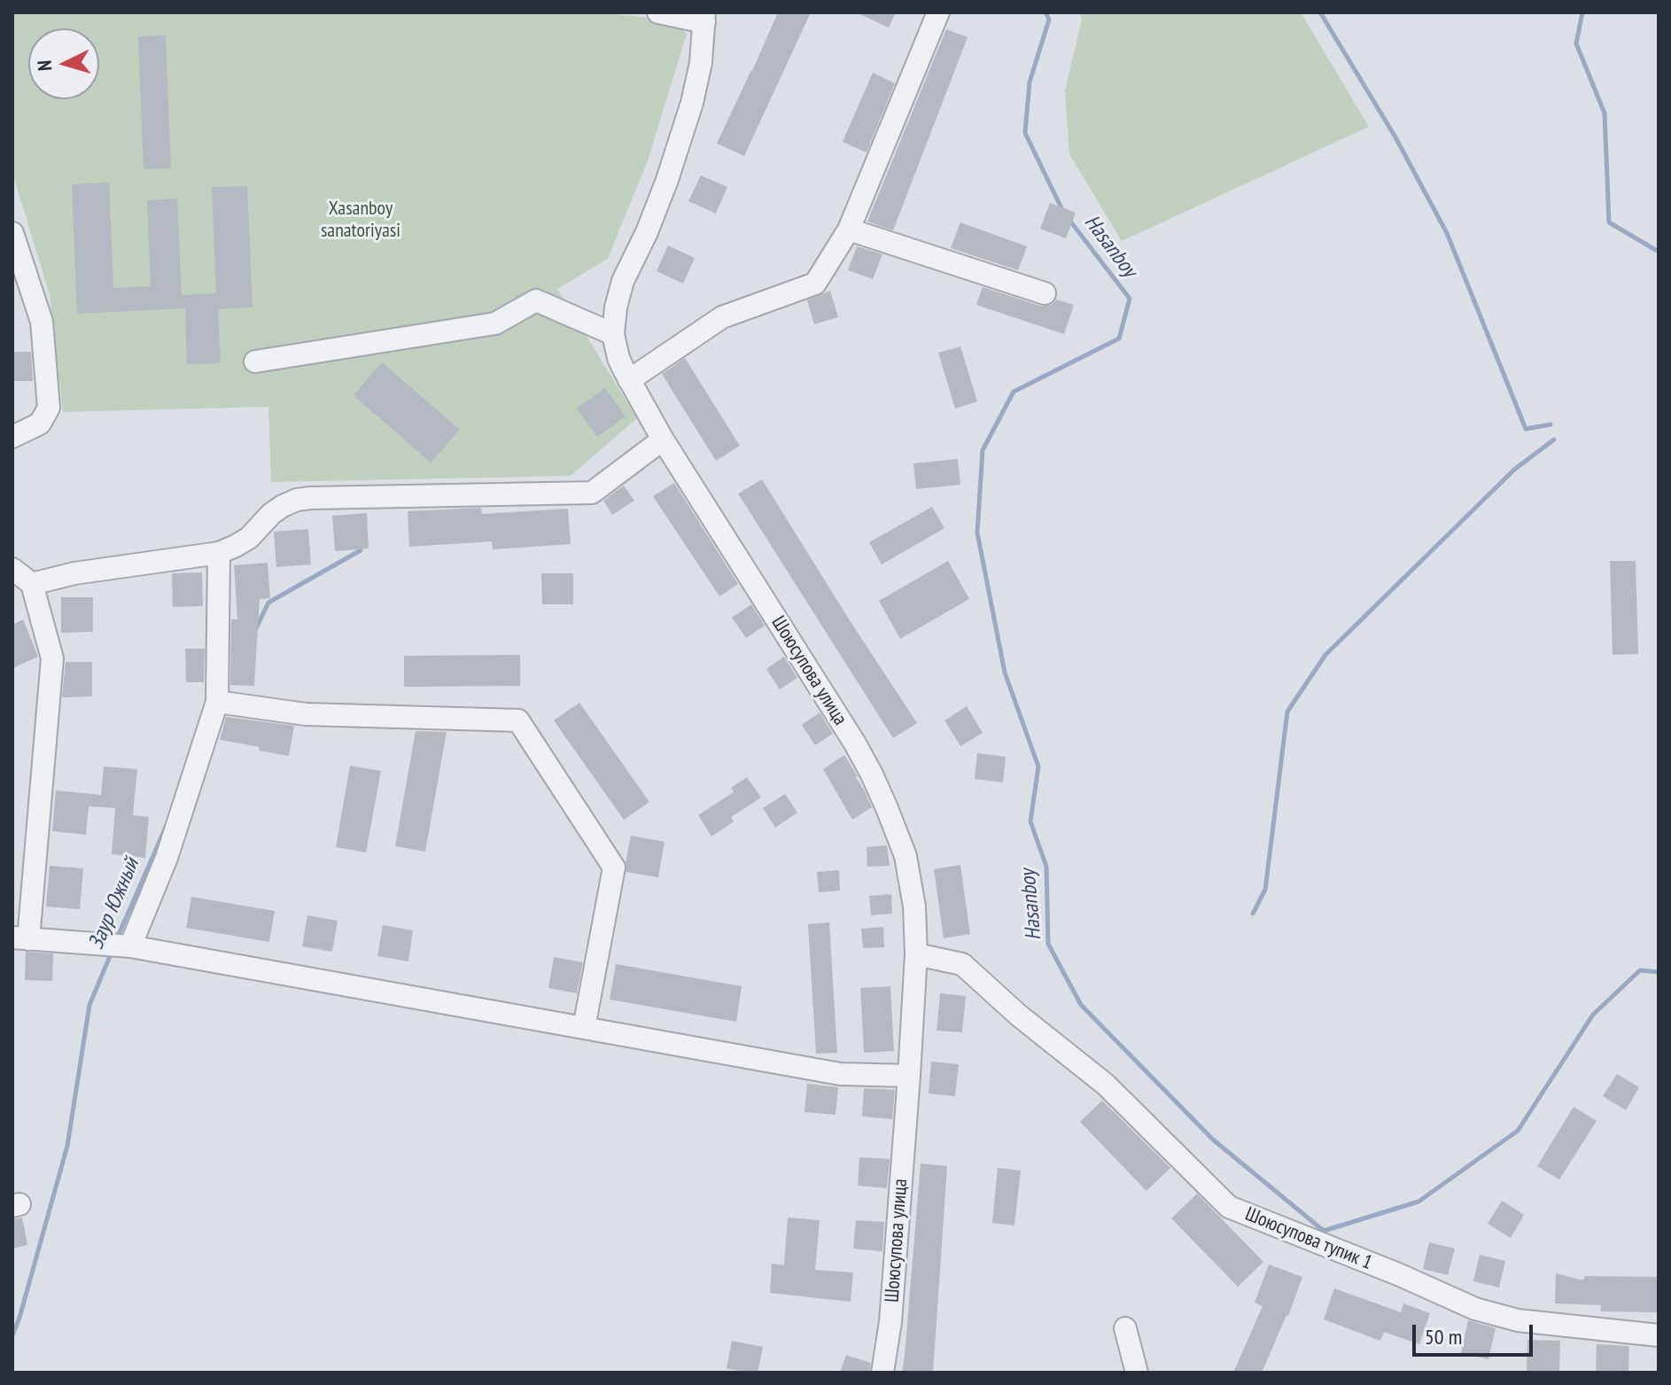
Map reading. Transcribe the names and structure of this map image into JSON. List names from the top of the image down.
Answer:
{
  "streets": {
    "street": ["Шоюсупова улица", "Шоюсупова тупик 1"]
  },
  "crossings": [
    ["Шоюсупова улица", "Шоюсупова тупик 1"]
  ],
  "water": ["Hasanboy", "Заур Южный"],
  "parks": ["Xasanboy sanatoriyasi"],
  "scale_bar": "50 m",
  "north": "left"
}
